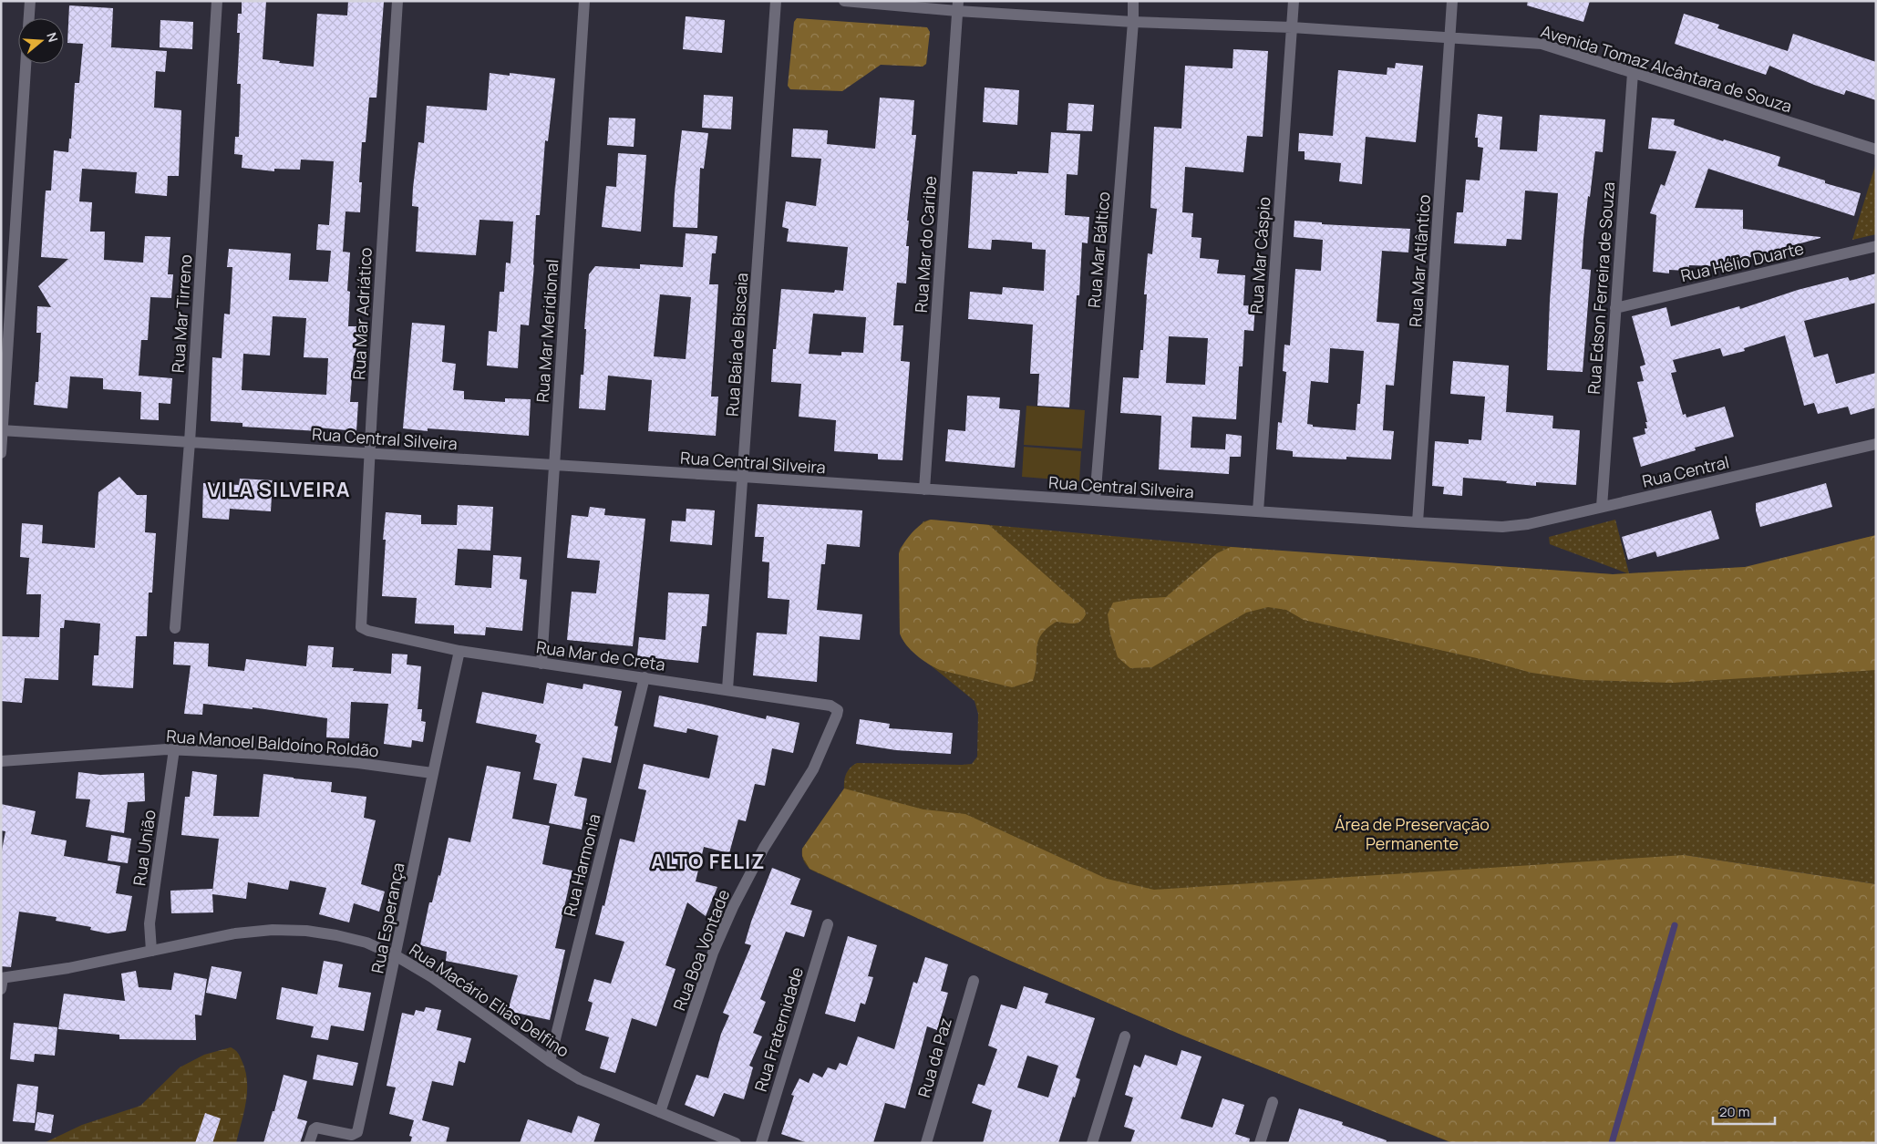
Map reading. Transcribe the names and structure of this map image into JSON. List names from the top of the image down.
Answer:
{
  "streets": {
    "street": [
      "Avenida Tomaz Alcântara de Souza",
      "Rua Mar do Caribe",
      "Rua Mar Báltico",
      "Rua Mar Cáspio",
      "Rua Mar Atlântico",
      "Rua Hélio Duarte",
      "Rua Edson Ferreira de Souza",
      "Rua Mar Tirreno",
      "Rua Mar Adriático",
      "Rua Mar Meridional",
      "Rua Baía de Biscaia",
      "Rua Central Silveira",
      "Rua Central",
      "Rua Mar de Creta",
      "Rua Manoel Baldoíno Roldão",
      "Rua União",
      "Rua Harmonia",
      "Rua Esperança",
      "Rua Boa Vontade",
      "Rua Macário Elias Delfino",
      "Rua Fraternidade",
      "Rua da Paz"
    ]
  },
  "crossings": [
    ["Avenida Tomaz Alcântara de Souza", "Rua Mar do Caribe"],
    ["Avenida Tomaz Alcântara de Souza", "Rua Mar Báltico"],
    ["Avenida Tomaz Alcântara de Souza", "Rua Mar Cáspio"],
    ["Avenida Tomaz Alcântara de Souza", "Rua Mar Atlântico"],
    ["Avenida Tomaz Alcântara de Souza", "Rua Edson Ferreira de Souza"],
    ["Rua Mar do Caribe", "Rua Central Silveira"],
    ["Rua Mar Báltico", "Rua Central Silveira"],
    ["Rua Mar Cáspio", "Rua Central Silveira"],
    ["Rua Mar Atlântico", "Rua Central Silveira"],
    ["Rua Hélio Duarte", "Rua Edson Ferreira de Souza"],
    ["Rua Edson Ferreira de Souza", "Rua Central"],
    ["Rua Mar Tirreno", "Rua Central Silveira"],
    ["Rua Mar Adriático", "Rua Central Silveira"],
    ["Rua Mar Adriático", "Rua Mar de Creta"],
    ["Rua Mar Meridional", "Rua Central Silveira"],
    ["Rua Mar Meridional", "Rua Mar de Creta"],
    ["Rua Baía de Biscaia", "Rua Central Silveira"],
    ["Rua Baía de Biscaia", "Rua Mar de Creta"],
    ["Rua Central Silveira", "Rua Central"],
    ["Rua Mar de Creta", "Rua Harmonia"],
    ["Rua Mar de Creta", "Rua Esperança"],
    ["Rua Mar de Creta", "Rua Boa Vontade"],
    ["Rua Manoel Baldoíno Roldão", "Rua União"],
    ["Rua Manoel Baldoíno Roldão", "Rua Esperança"],
    ["Rua União", "Rua Macário Elias Delfino"],
    ["Rua Harmonia", "Rua Macário Elias Delfino"],
    ["Rua Esperança", "Rua Macário Elias Delfino"],
    ["Rua Boa Vontade", "Rua Macário Elias Delfino"]
  ],
  "districts": ["VILA SILVEIRA", "ALTO FELIZ"],
  "parks": ["Área de Preservação Permanente"],
  "scale_bar": "20 m",
  "north": "right"
}
